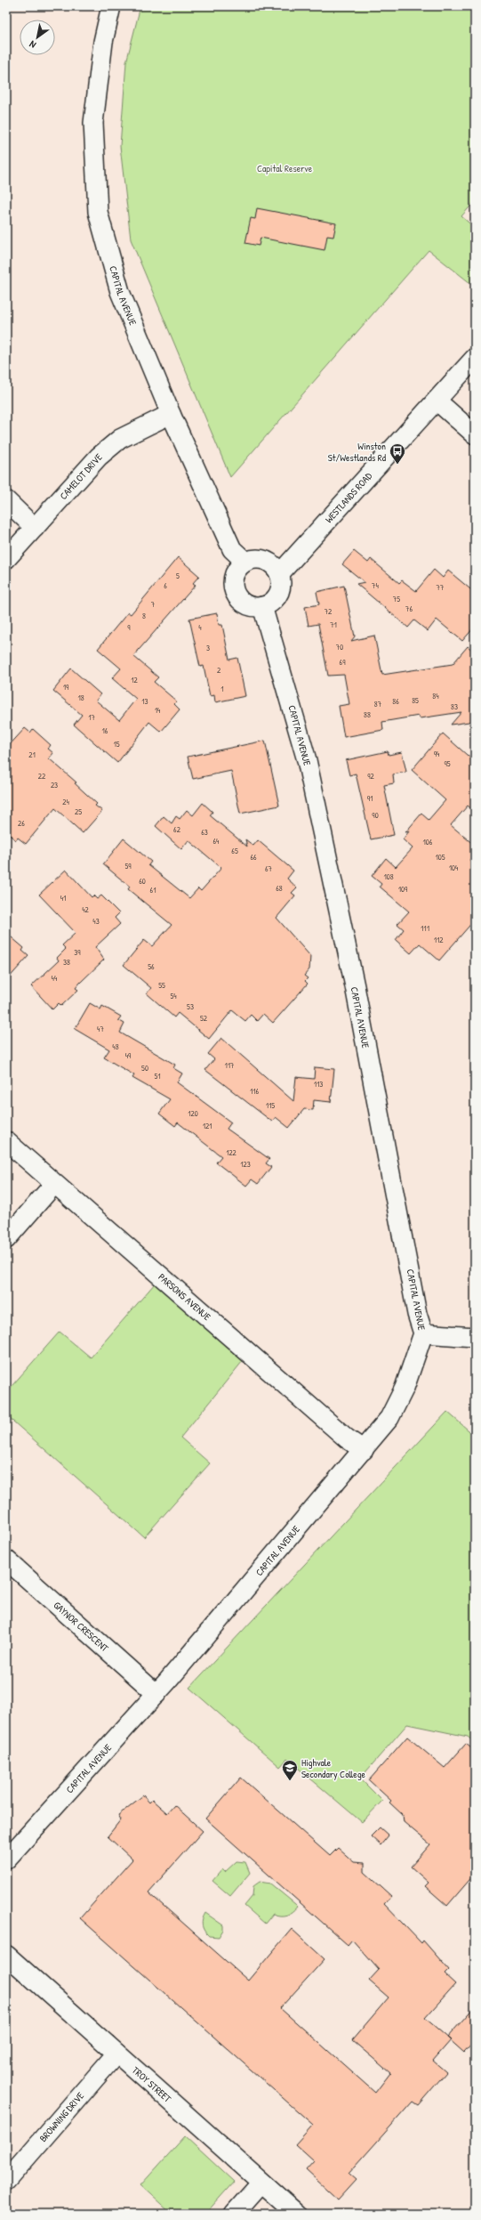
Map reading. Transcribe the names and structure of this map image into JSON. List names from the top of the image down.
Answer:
{
  "streets": {
    "street": [
      "CAPITAL AVENUE",
      "CAMELOT DRIVE",
      "WESTLANDS ROAD",
      "PARSONS AVENUE",
      "GAYNOR CRESCENT",
      "TROY STREET",
      "BROWNING DRIVE"
    ]
  },
  "crossings": [
    ["CAPITAL AVENUE", "CAMELOT DRIVE"],
    ["CAPITAL AVENUE", "WESTLANDS ROAD"],
    ["CAPITAL AVENUE", "PARSONS AVENUE"],
    ["CAPITAL AVENUE", "GAYNOR CRESCENT"],
    ["TROY STREET", "BROWNING DRIVE"]
  ],
  "parks": ["Capital Reserve"],
  "places": {
    "bus stop": ["Winston St/Westlands Rd"],
    "school or university": ["Highvale Secondary College"]
  },
  "house_numbers": [
    "5",
    "6",
    "74",
    "77",
    "75",
    "7",
    "76",
    "72",
    "8",
    "71",
    "9",
    "4",
    "70",
    "3",
    "69",
    "2",
    "12",
    "19",
    "1",
    "84",
    "18",
    "85",
    "13",
    "86",
    "87",
    "83",
    "14",
    "88",
    "17",
    "16",
    "15",
    "94",
    "21",
    "95",
    "22",
    "92",
    "23",
    "91",
    "24",
    "25",
    "90",
    "26",
    "62",
    "63",
    "64",
    "106",
    "65",
    "66",
    "105",
    "59",
    "104",
    "67",
    "108",
    "60",
    "68",
    "109",
    "61",
    "41",
    "42",
    "43",
    "111",
    "112",
    "39",
    "38",
    "56",
    "44",
    "55",
    "54",
    "53",
    "52",
    "47",
    "48",
    "49",
    "117",
    "50",
    "51",
    "113",
    "116",
    "115",
    "120",
    "121",
    "122",
    "123"
  ],
  "north": "bottom left"
}
